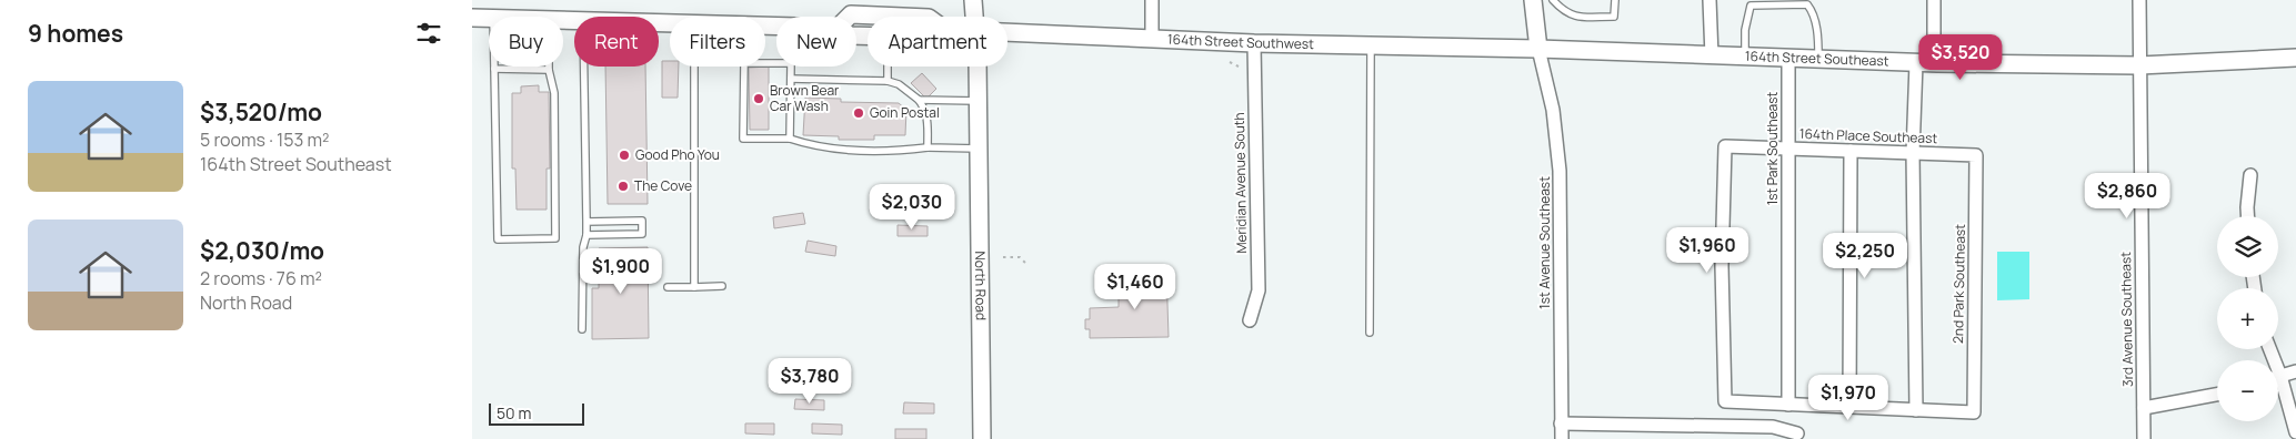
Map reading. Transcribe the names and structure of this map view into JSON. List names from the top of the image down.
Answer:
{
  "streets": {
    "main road": ["164th Street Southwest", "164th Street Southeast", "North Road"],
    "street": [
      "164th Place Southeast",
      "1st Park Southeast",
      "Meridian Avenue South",
      "1st Avenue Southeast",
      "2nd Park Southeast",
      "3rd Avenue Southeast"
    ]
  },
  "crossings": [
    ["164th Street Southwest", "164th Street Southeast"],
    ["164th Street Southwest", "Meridian Avenue South"],
    ["164th Street Southwest", "1st Avenue Southeast"],
    ["164th Street Southeast", "1st Park Southeast"],
    ["164th Street Southeast", "1st Avenue Southeast"],
    ["164th Street Southeast", "3rd Avenue Southeast"],
    ["164th Place Southeast", "1st Park Southeast"],
    ["164th Place Southeast", "2nd Park Southeast"]
  ],
  "places": [
    "Brown Bear Car Wash",
    "Goin Postal",
    "Good Pho You",
    "The Cove"
  ],
  "scale_bar": "50 m",
  "page": {
    "heading": "9 homes",
    "chip": [
      "Buy",
      "Rent",
      "Filters",
      "New",
      "Apartment"
    ],
    "price": [
      "$3,520",
      "$2,860",
      "$2,030",
      "$1,960",
      "$2,250",
      "$1,900",
      "$1,460",
      "$3,780",
      "$1,970"
    ],
    "list": [
      {
        "name": "$3,520/mo",
        "note": "5 rooms · 153 m² · 164th Street Southeast"
      },
      {
        "name": "$2,030/mo",
        "note": "2 rooms · 76 m² · North Road"
      }
    ],
    "map_buttons": ["+", "−"],
    "scale": "50 m"
  }
}
